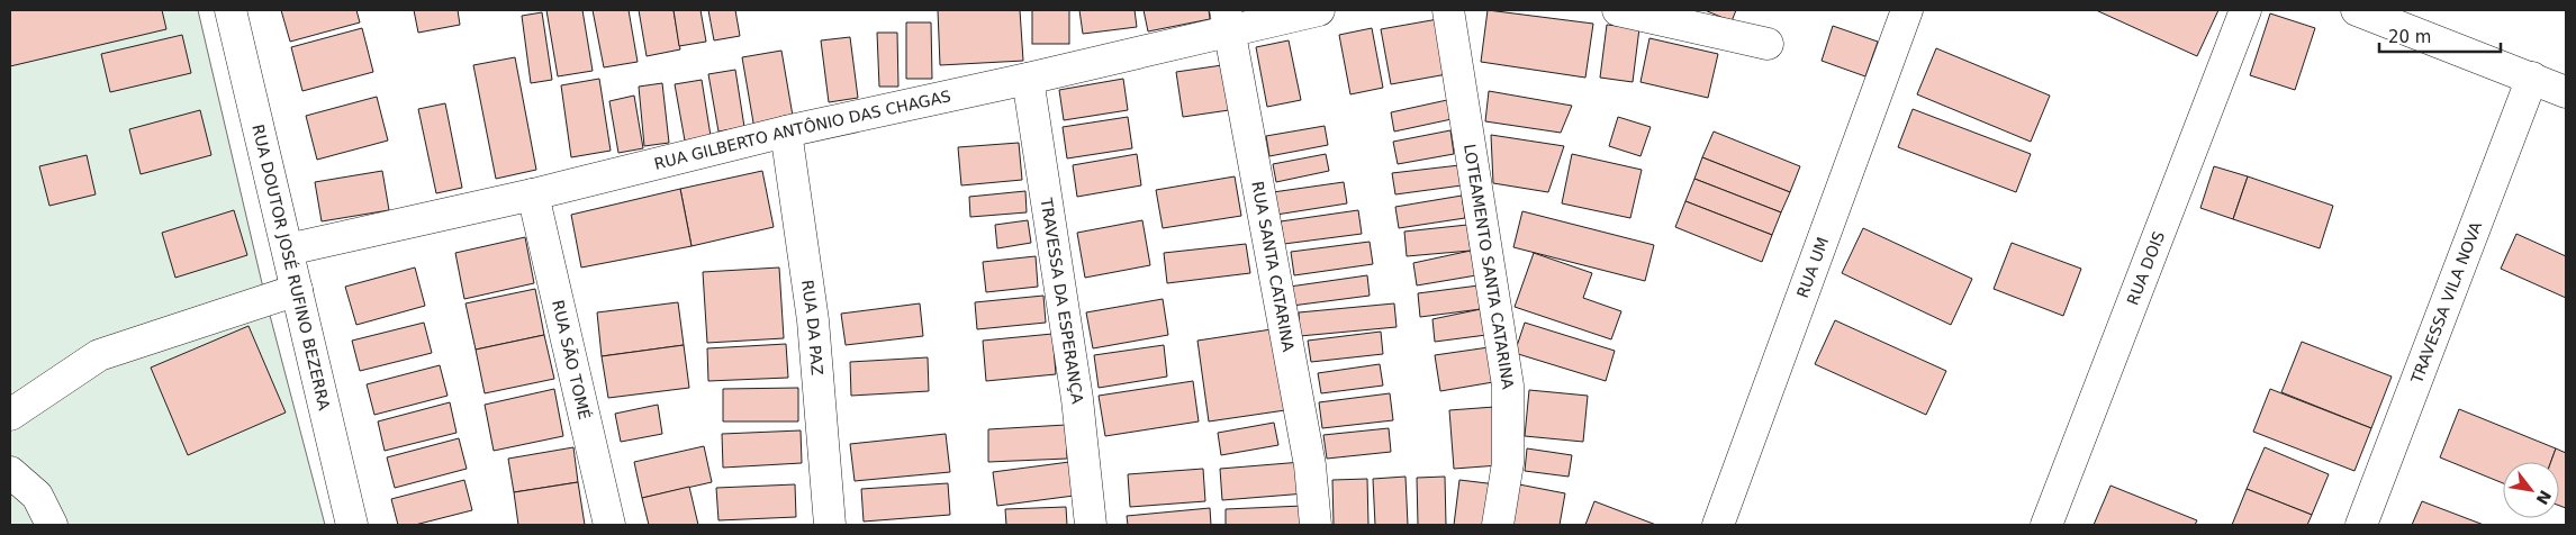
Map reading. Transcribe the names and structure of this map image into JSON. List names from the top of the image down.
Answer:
{
  "streets": {
    "street": [
      "RUA GILBERTO ANTÔNIO DAS CHAGAS",
      "RUA DOUTOR JOSÉ RUFINO BEZERRA",
      "RUA SANTA CATARINA",
      "LOTEAMENTO SANTA CATARINA",
      "RUA UM",
      "RUA DOIS",
      "TRAVESSA DA ESPERANÇA",
      "TRAVESSA VILA NOVA",
      "RUA DA PAZ",
      "RUA SÃO TOMÉ"
    ]
  },
  "crossings": [
    ["RUA GILBERTO ANTÔNIO DAS CHAGAS", "RUA DOUTOR JOSÉ RUFINO BEZERRA"],
    ["RUA GILBERTO ANTÔNIO DAS CHAGAS", "RUA SANTA CATARINA"],
    ["RUA GILBERTO ANTÔNIO DAS CHAGAS", "TRAVESSA DA ESPERANÇA"],
    ["RUA GILBERTO ANTÔNIO DAS CHAGAS", "RUA DA PAZ"],
    ["RUA GILBERTO ANTÔNIO DAS CHAGAS", "RUA SÃO TOMÉ"]
  ],
  "scale_bar": "20 m",
  "north": "bottom right"
}
